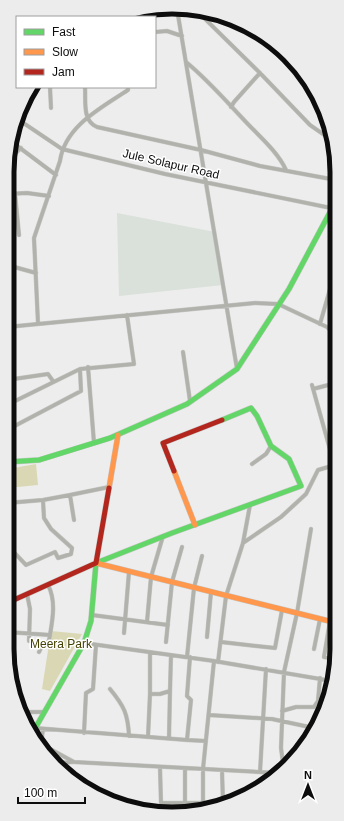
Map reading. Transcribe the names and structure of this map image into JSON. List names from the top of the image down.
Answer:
{
  "streets": {
    "street": ["Jule Solapur Road"]
  },
  "parks": ["Meera Park"],
  "legend": ["Fast", "Slow", "Jam"],
  "scale_bar": "100 m",
  "north": "top"
}
